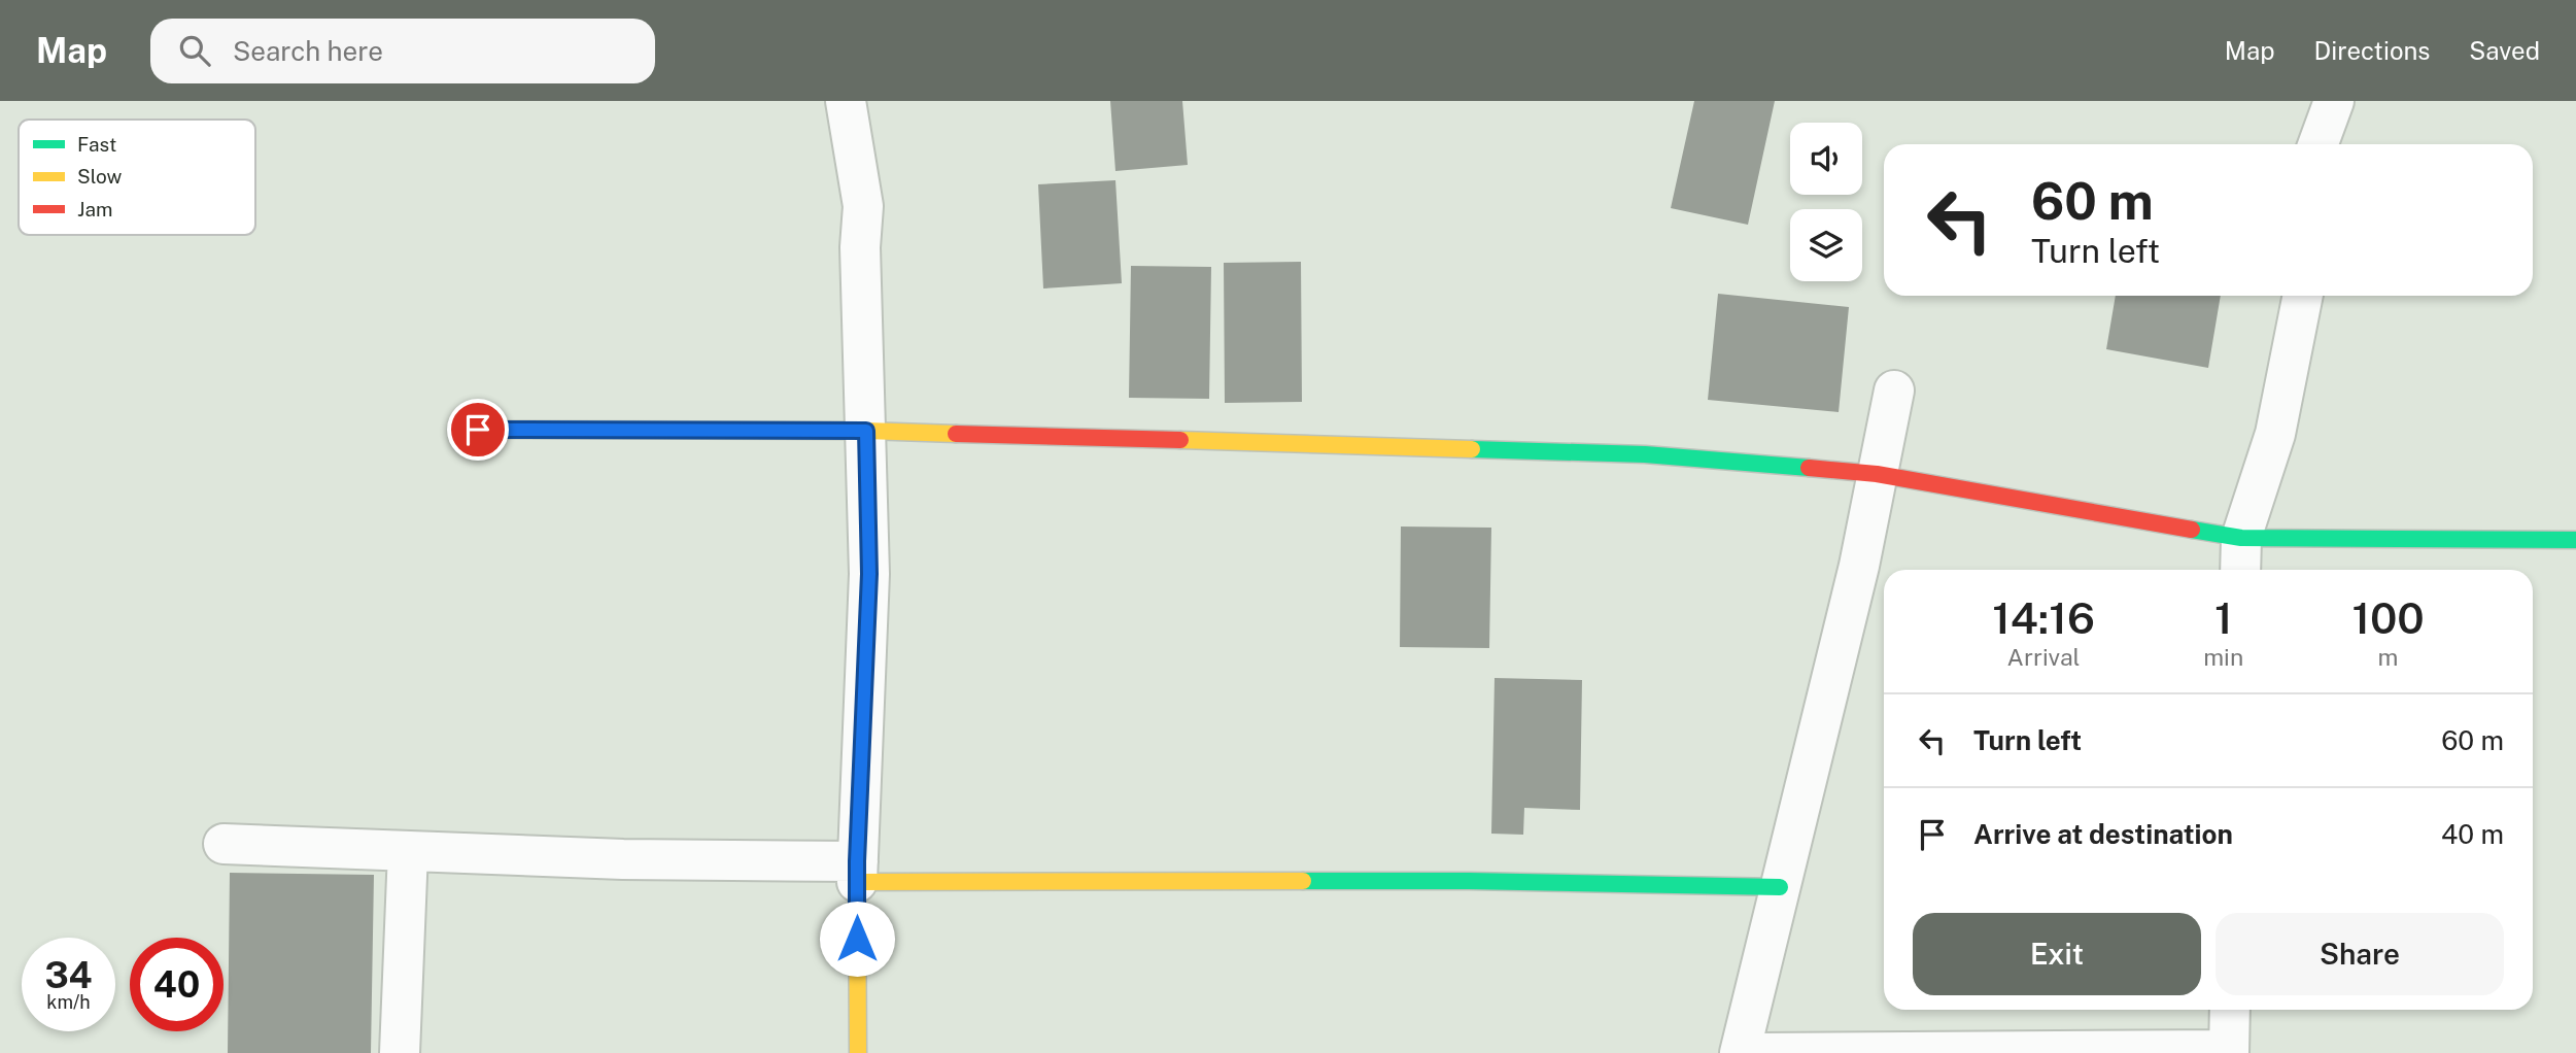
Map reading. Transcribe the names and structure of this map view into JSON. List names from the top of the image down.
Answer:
{
  "legend": ["Fast", "Slow", "Jam"],
  "page": {
    "header": "Map",
    "search": "Search here",
    "nav": ["Map", "Directions", "Saved"],
    "turn": ["60 m", "Turn left"],
    "eta": [
      "14:16",
      "Arrival",
      "1",
      "min",
      "100",
      "m"
    ],
    "list": [
      {
        "name": "Turn left",
        "value": "60 m"
      },
      {
        "name": "Arrive at destination",
        "value": "40 m"
      }
    ],
    "buttons": ["Exit", "Share"],
    "speed": "34 km/h",
    "limit": "40"
  }
}
